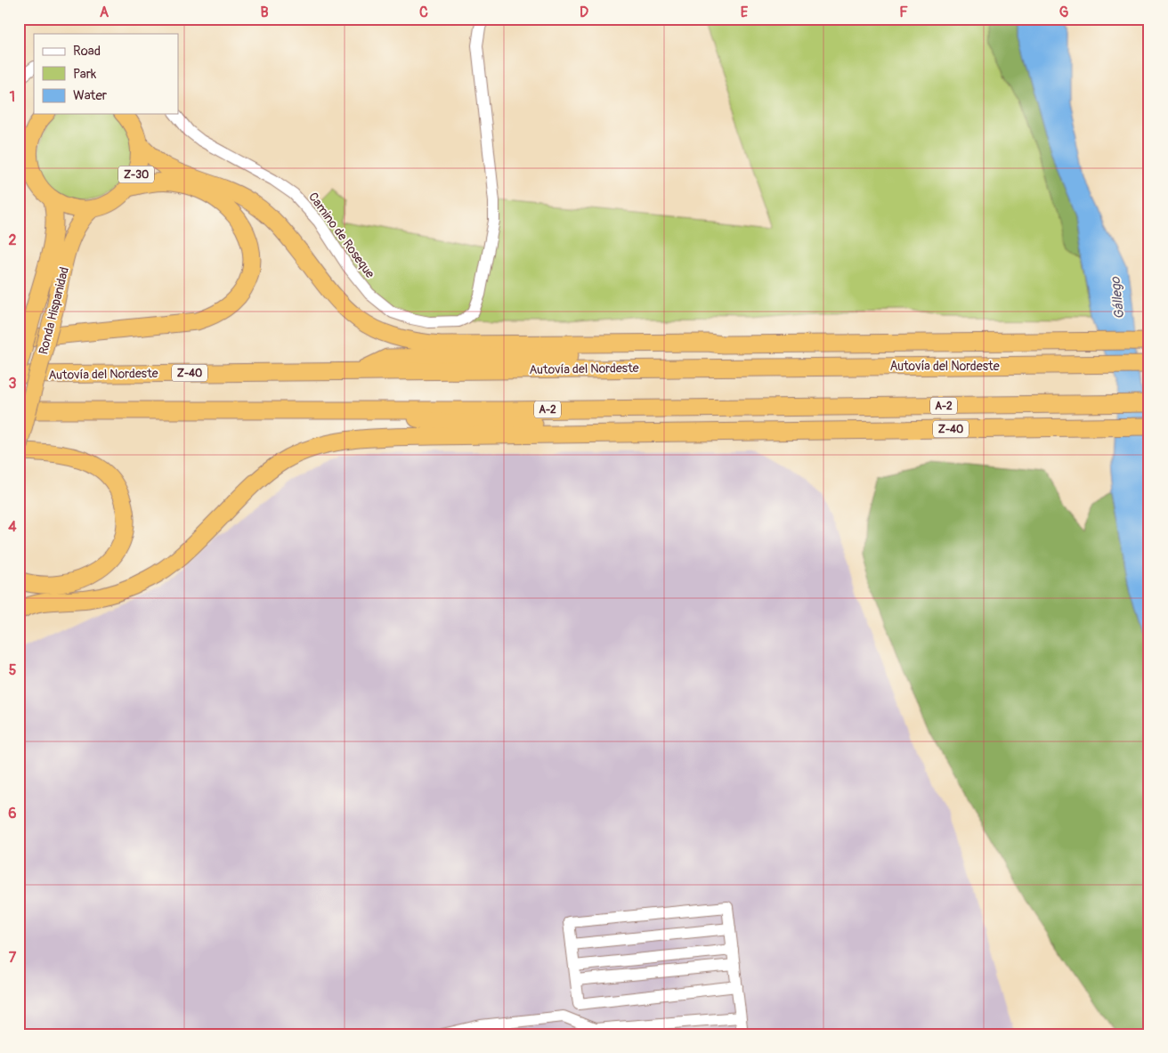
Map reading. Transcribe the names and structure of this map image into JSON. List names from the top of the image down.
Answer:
{
  "streets": {
    "highway": [
      "Z-30",
      "Ronda Hispanidad",
      "Autovía del Nordeste",
      "Z-40",
      "A-2"
    ],
    "street": ["Camino de Roseque"]
  },
  "crossings": [
    ["Z-40", "A-2"]
  ],
  "water": ["Gállego"],
  "legend": ["Road", "Park", "Water"],
  "grid": {
    "columns": [
      "A",
      "B",
      "C",
      "D",
      "E",
      "F",
      "G"
    ],
    "rows": [
      "1",
      "2",
      "3",
      "4",
      "5",
      "6",
      "7"
    ]
  }
}
